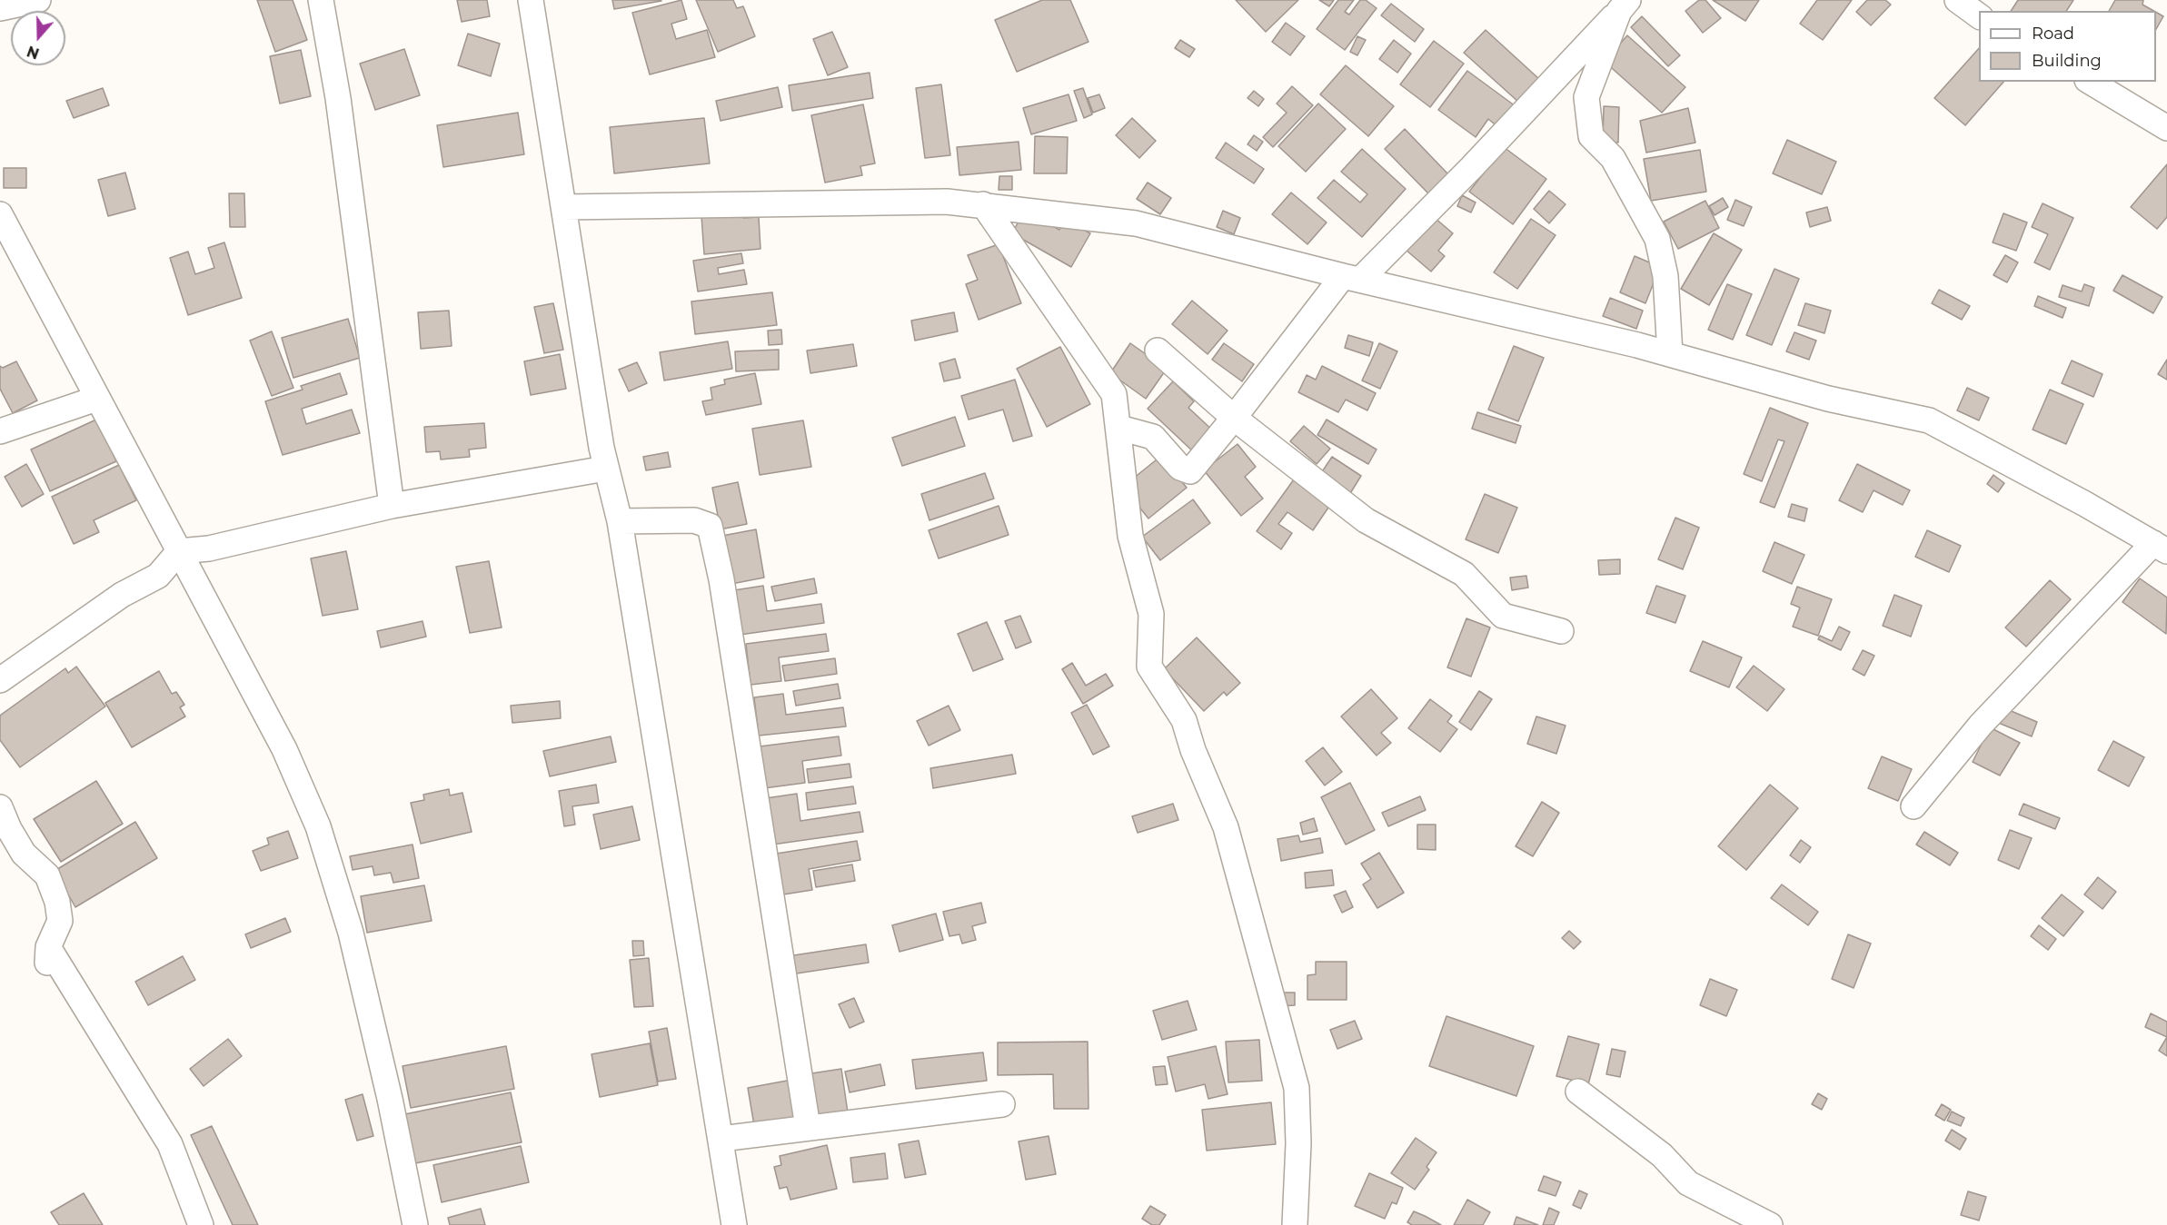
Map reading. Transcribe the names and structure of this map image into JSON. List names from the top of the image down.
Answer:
{
  "legend": ["Road", "Building"],
  "north": "bottom"
}
